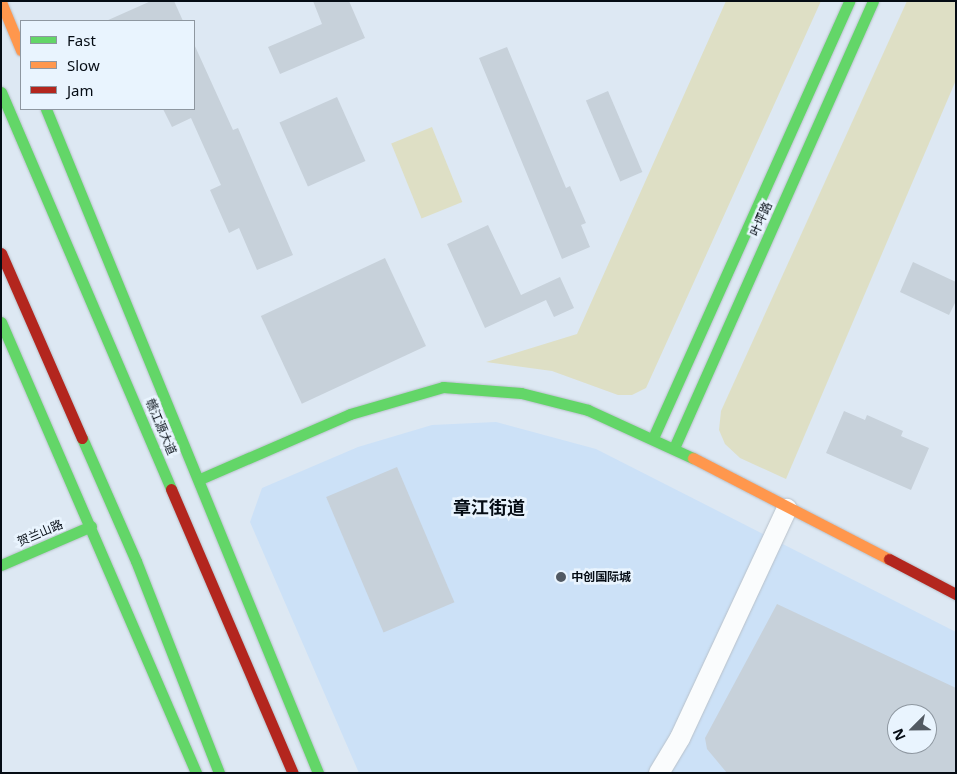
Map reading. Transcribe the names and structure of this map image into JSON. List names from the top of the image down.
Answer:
{
  "streets": {
    "street": ["叶坪路", "赣江源大道", "贺兰山路"]
  },
  "districts": ["章江街道"],
  "places": ["中创国际城"],
  "legend": ["Fast", "Slow", "Jam"],
  "north": "bottom left"
}
